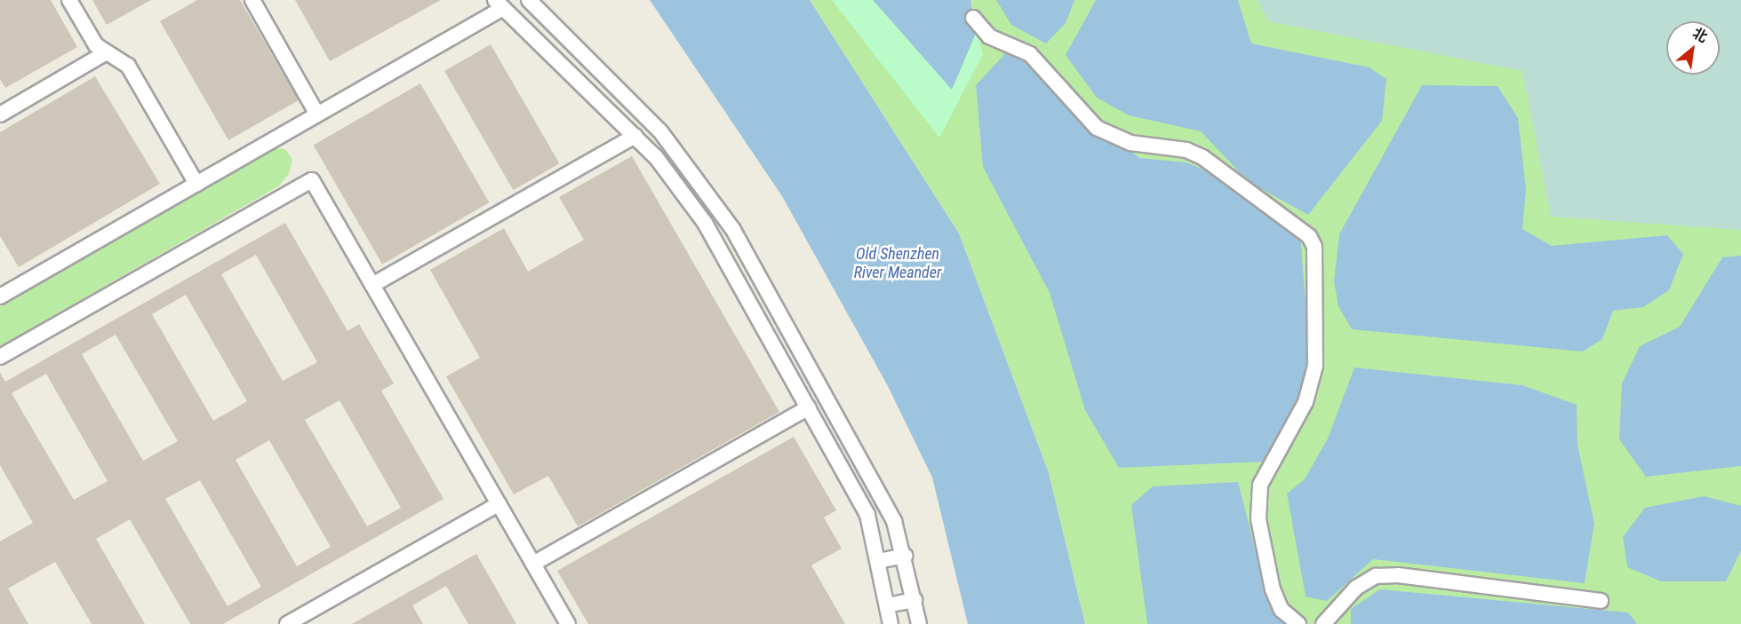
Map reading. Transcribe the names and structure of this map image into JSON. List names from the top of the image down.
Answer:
{
  "water": ["Old Shenzhen River Meander"],
  "north": "top right"
}
